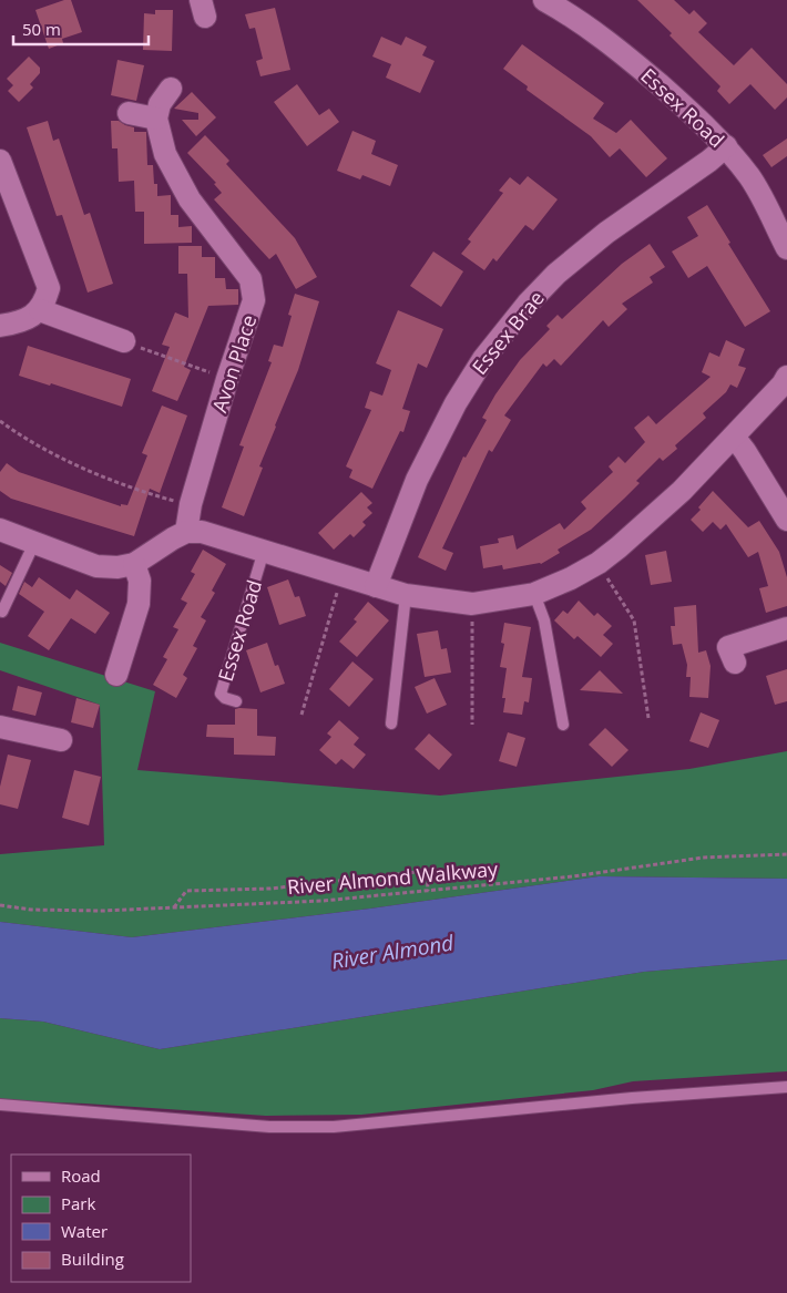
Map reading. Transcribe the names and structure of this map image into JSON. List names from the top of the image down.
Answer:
{
  "streets": {
    "street": ["Essex Road", "Essex Brae", "Avon Place"],
    "path": ["River Almond Walkway"]
  },
  "crossings": [
    ["Essex Road", "Essex Brae"]
  ],
  "water": ["River Almond"],
  "legend": [
    "Road",
    "Park",
    "Water",
    "Building"
  ],
  "scale_bar": "50 m"
}
